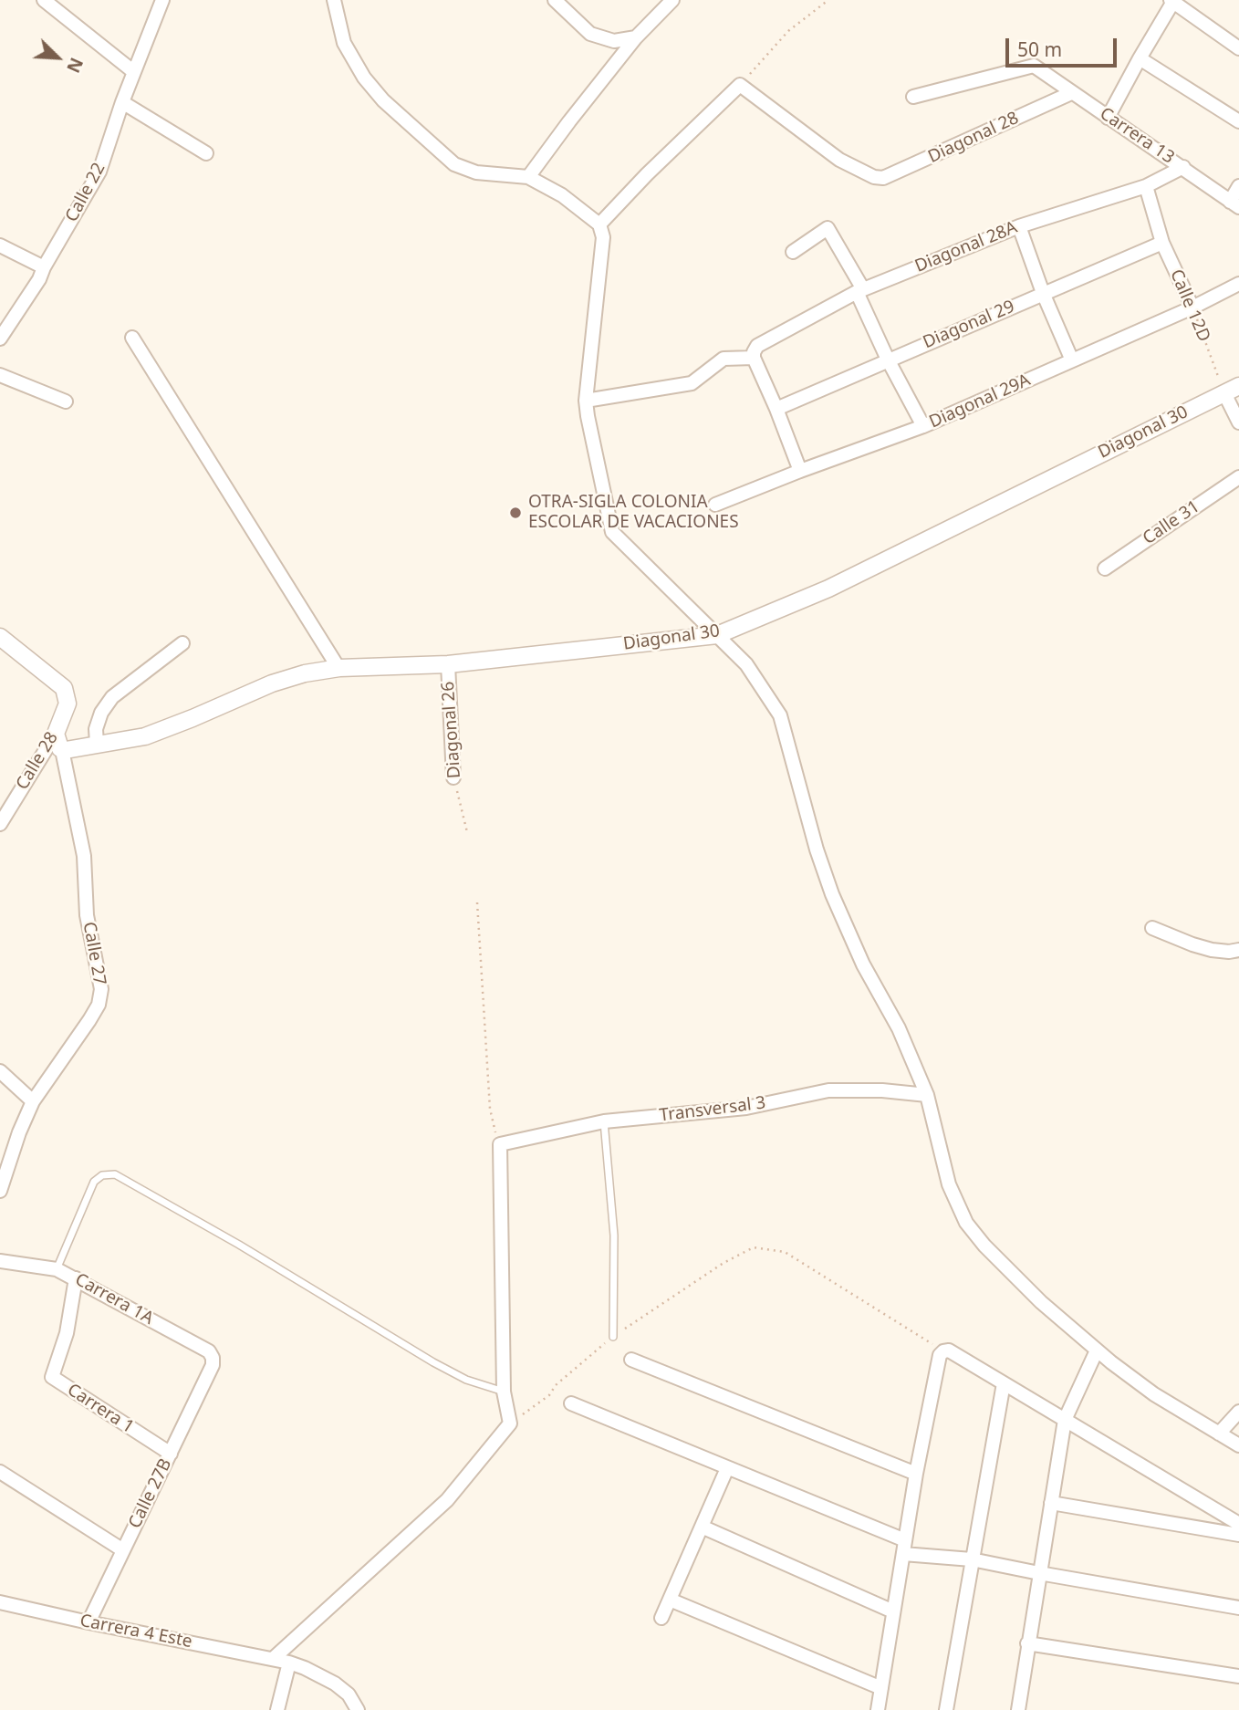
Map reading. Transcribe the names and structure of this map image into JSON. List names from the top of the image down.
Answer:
{
  "streets": {
    "street": [
      "Carrera 13",
      "Diagonal 28",
      "Calle 22",
      "Diagonal 28A",
      "Calle 12D",
      "Diagonal 29",
      "Diagonal 29A",
      "Diagonal 30",
      "Calle 31",
      "Diagonal 26",
      "Calle 28",
      "Calle 27",
      "Transversal 3",
      "Carrera 1A",
      "Carrera 1",
      "Calle 27B",
      "Carrera 4 Este"
    ]
  },
  "crossings": [
    ["Carrera 13", "Diagonal 28"],
    ["Carrera 13", "Diagonal 28A"],
    ["Diagonal 28A", "Calle 12D"],
    ["Calle 12D", "Diagonal 29"],
    ["Calle 12D", "Diagonal 29A"],
    ["Calle 12D", "Diagonal 30"],
    ["Diagonal 30", "Diagonal 26"],
    ["Diagonal 30", "Calle 27"],
    ["Calle 28", "Calle 27"],
    ["Carrera 1A", "Carrera 1"],
    ["Carrera 1A", "Calle 27B"],
    ["Carrera 1", "Calle 27B"],
    ["Calle 27B", "Carrera 4 Este"]
  ],
  "places": ["OTRA-SIGLA COLONIA ESCOLAR DE VACACIONES"],
  "scale_bar": "50 m",
  "north": "bottom right"
}
